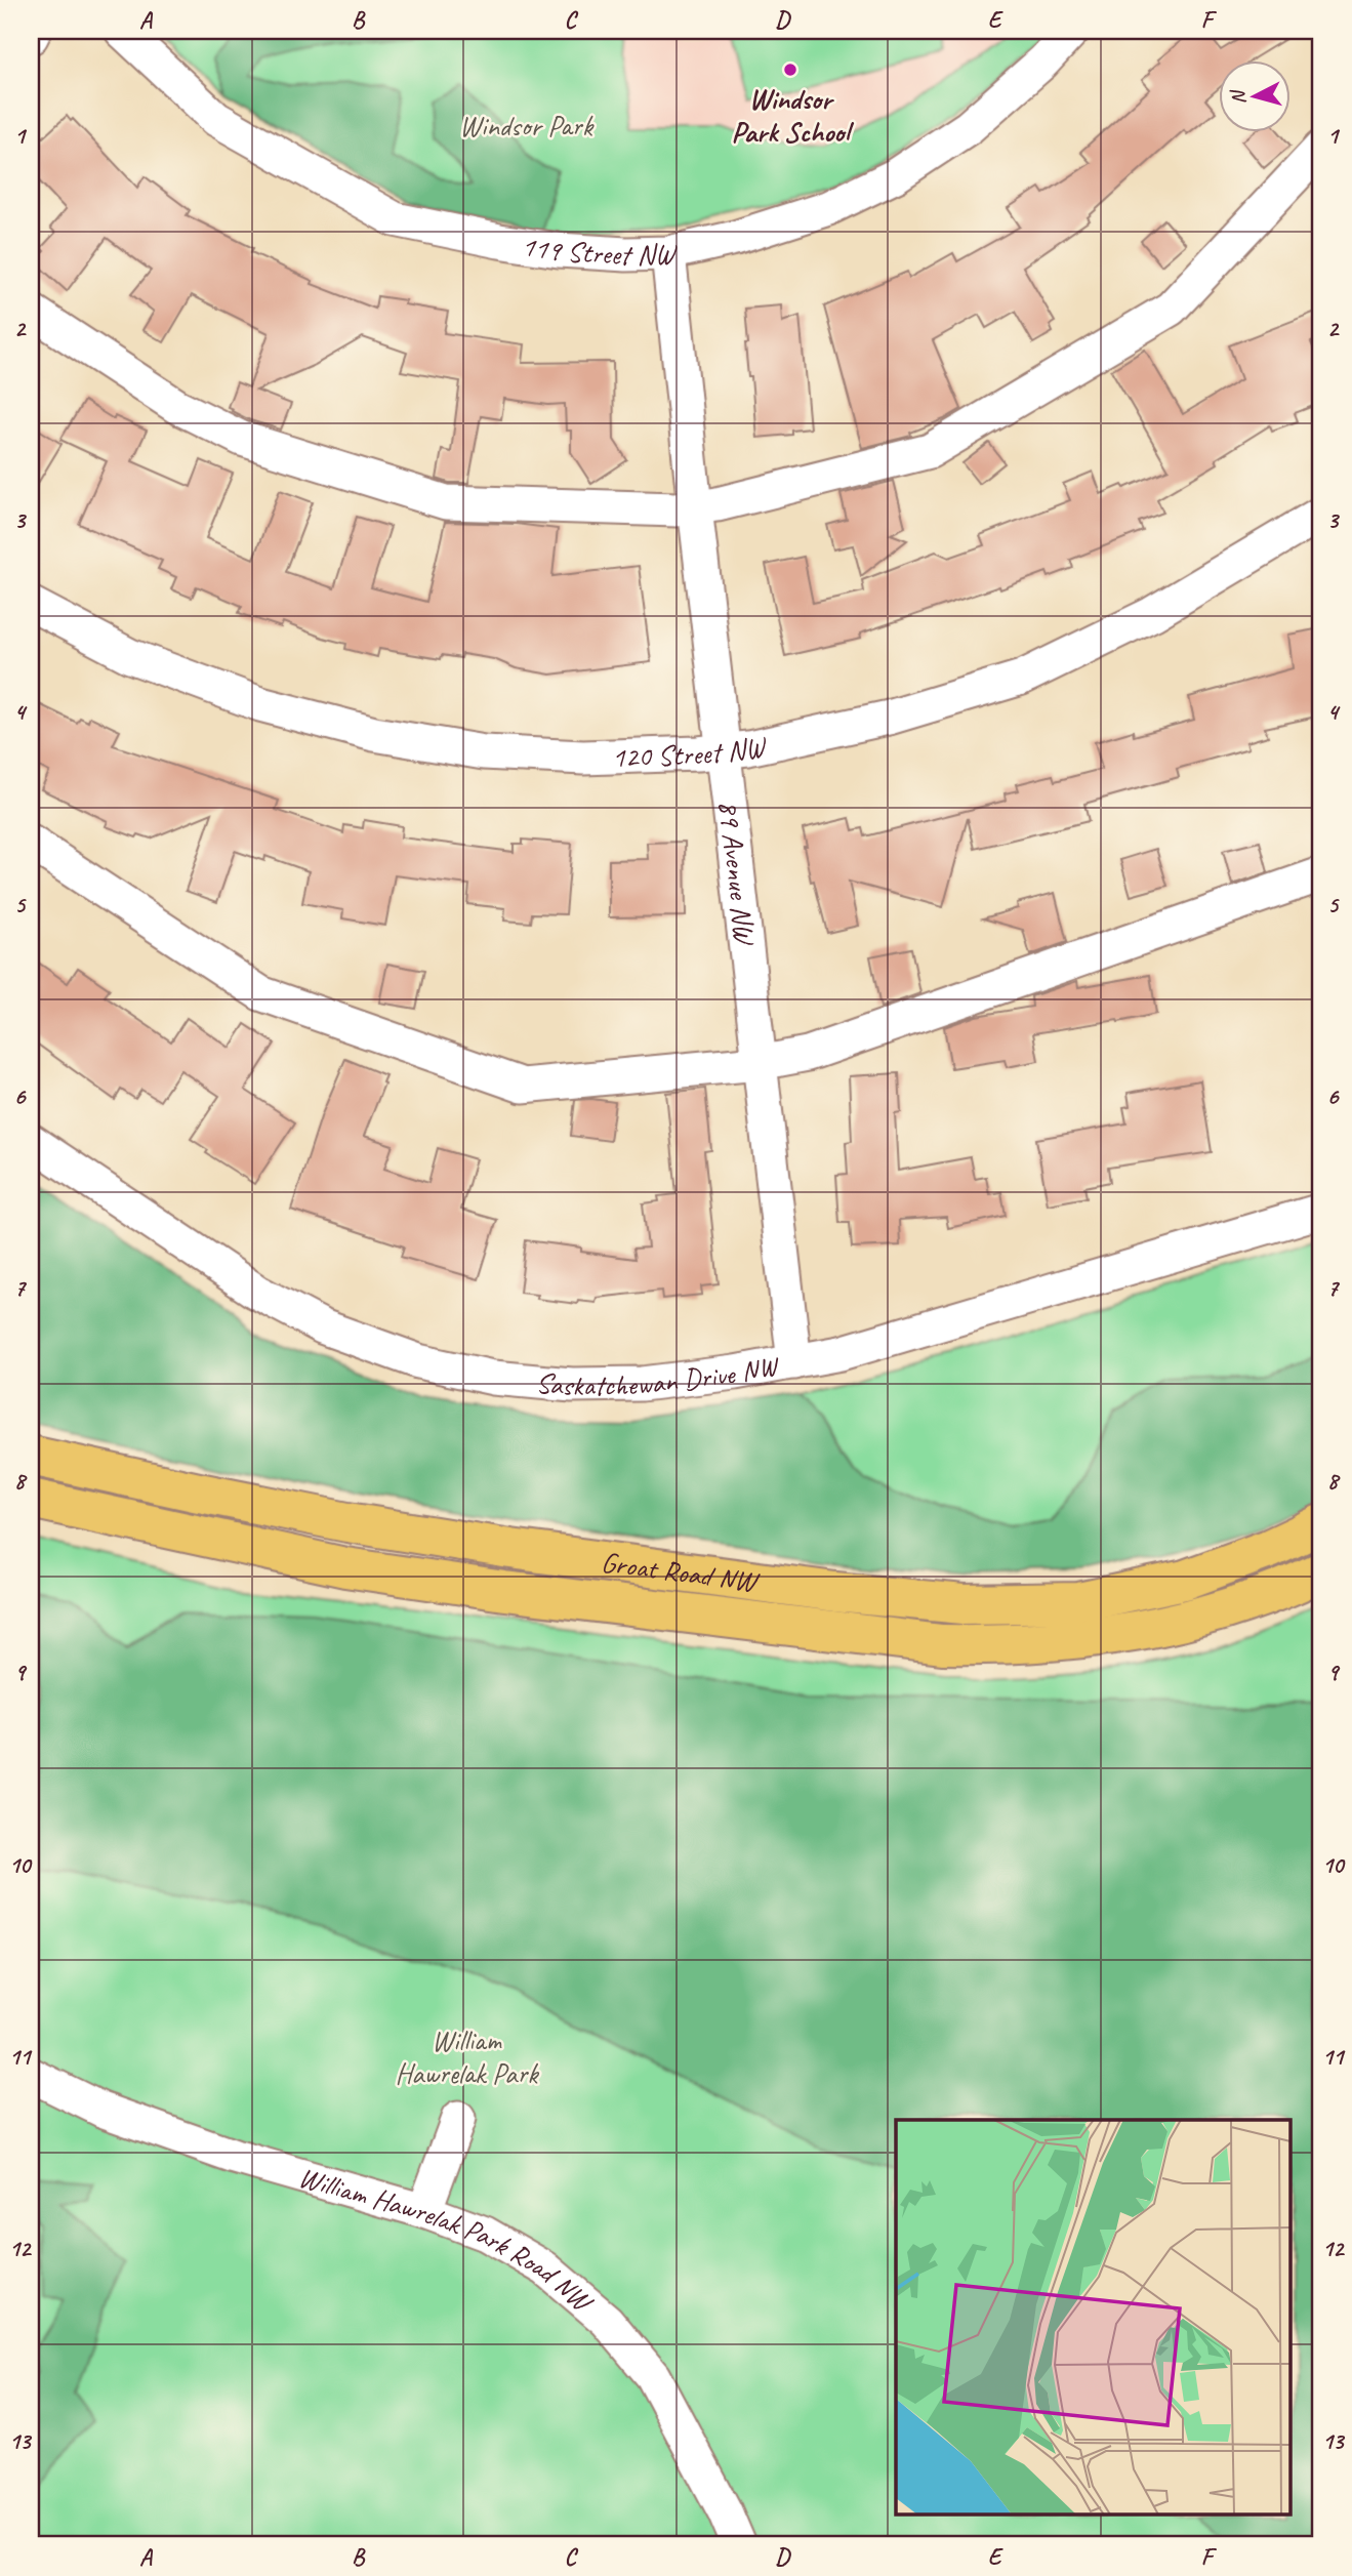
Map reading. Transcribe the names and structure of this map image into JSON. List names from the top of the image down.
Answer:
{
  "streets": {
    "main road": ["Groat Road NW"],
    "street": [
      "119 Street NW",
      "120 Street NW",
      "89 Avenue NW",
      "Saskatchewan Drive NW",
      "William Hawrelak Park Road NW"
    ]
  },
  "crossings": [
    ["119 Street NW", "89 Avenue NW"],
    ["120 Street NW", "89 Avenue NW"],
    ["89 Avenue NW", "Saskatchewan Drive NW"]
  ],
  "parks": ["Windsor Park", "William Hawrelak Park"],
  "places": ["Windsor Park School"],
  "north": "left",
  "grid": {
    "columns": [
      "A",
      "B",
      "C",
      "D",
      "E",
      "F"
    ],
    "rows": [
      "1",
      "2",
      "3",
      "4",
      "5",
      "6",
      "7",
      "8",
      "9",
      "10",
      "11",
      "12",
      "13"
    ]
  }
}
